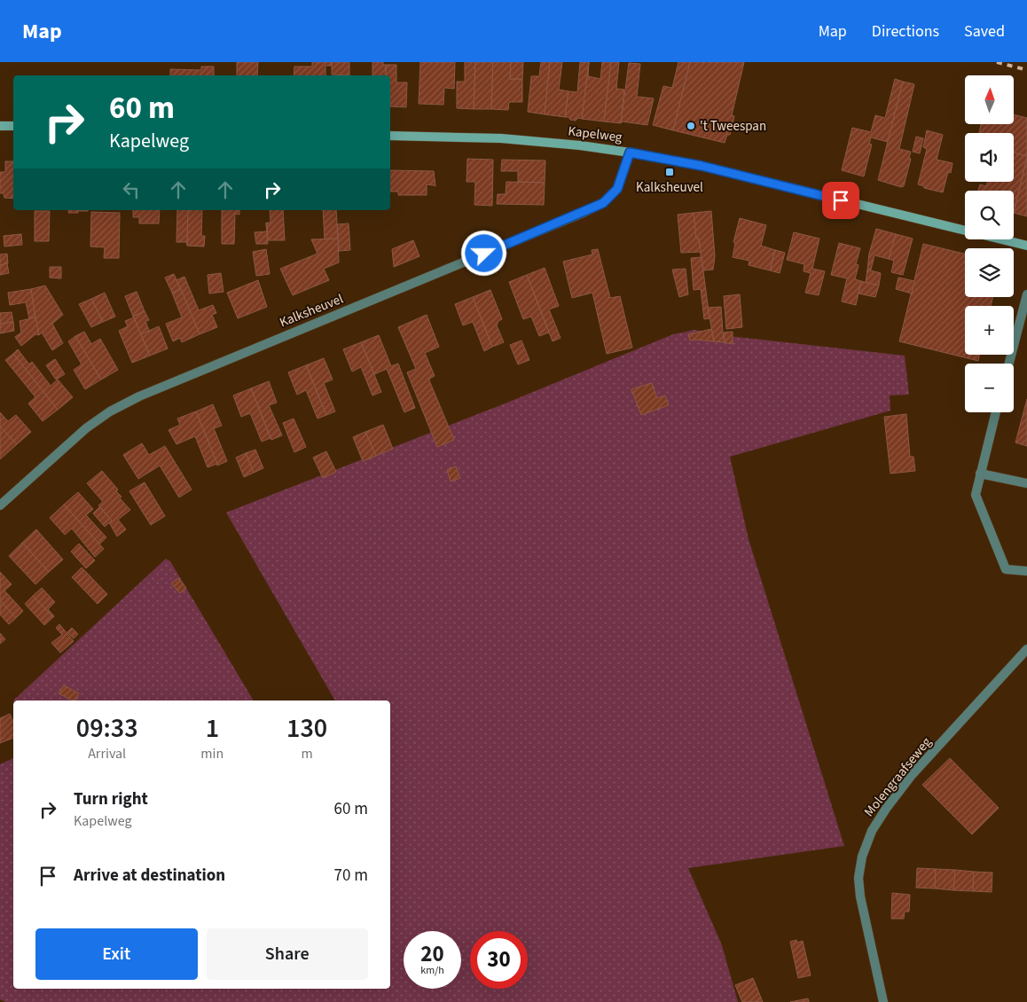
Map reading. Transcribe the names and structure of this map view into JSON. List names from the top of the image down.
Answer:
{
  "streets": {
    "main road": ["Kapelweg"],
    "street": ["Kalksheuvel", "Molengraafseweg"]
  },
  "crossings": [
    ["Kapelweg", "Kalksheuvel"]
  ],
  "places": {
    "other": ["'t Tweespan"],
    "transit": ["Kalksheuvel"]
  },
  "north": "top",
  "page": {
    "header": "Map",
    "nav": ["Map", "Directions", "Saved"],
    "map_buttons": ["+", "−"],
    "turn": ["60 m", "Kapelweg"],
    "eta": [
      "09:33",
      "Arrival",
      "1",
      "min",
      "130",
      "m"
    ],
    "list": [
      {
        "name": "Turn right",
        "note": "Kapelweg",
        "value": "60 m"
      },
      {
        "name": "Arrive at destination",
        "value": "70 m"
      }
    ],
    "buttons": ["Exit", "Share"],
    "speed": "20 km/h",
    "limit": "30"
  }
}
